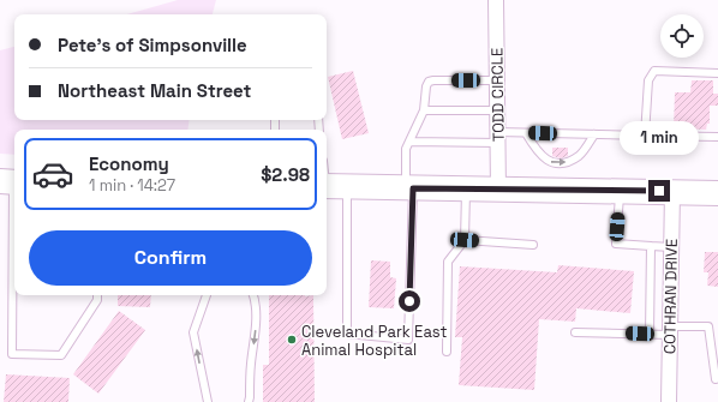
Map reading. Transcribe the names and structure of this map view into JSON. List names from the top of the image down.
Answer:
{
  "streets": {
    "street": ["TODD CIRCLE", "COTHRAN DRIVE"]
  },
  "places": ["Cleveland Park East Animal Hospital"],
  "page": {
    "banner": ["Pete's of Simpsonville", "Northeast Main Street"],
    "bubble": "1 min",
    "list": [
      {
        "name": "Economy",
        "note": "1 min · 14:27",
        "value": "$2.98"
      }
    ],
    "buttons": "Confirm"
  }
}
